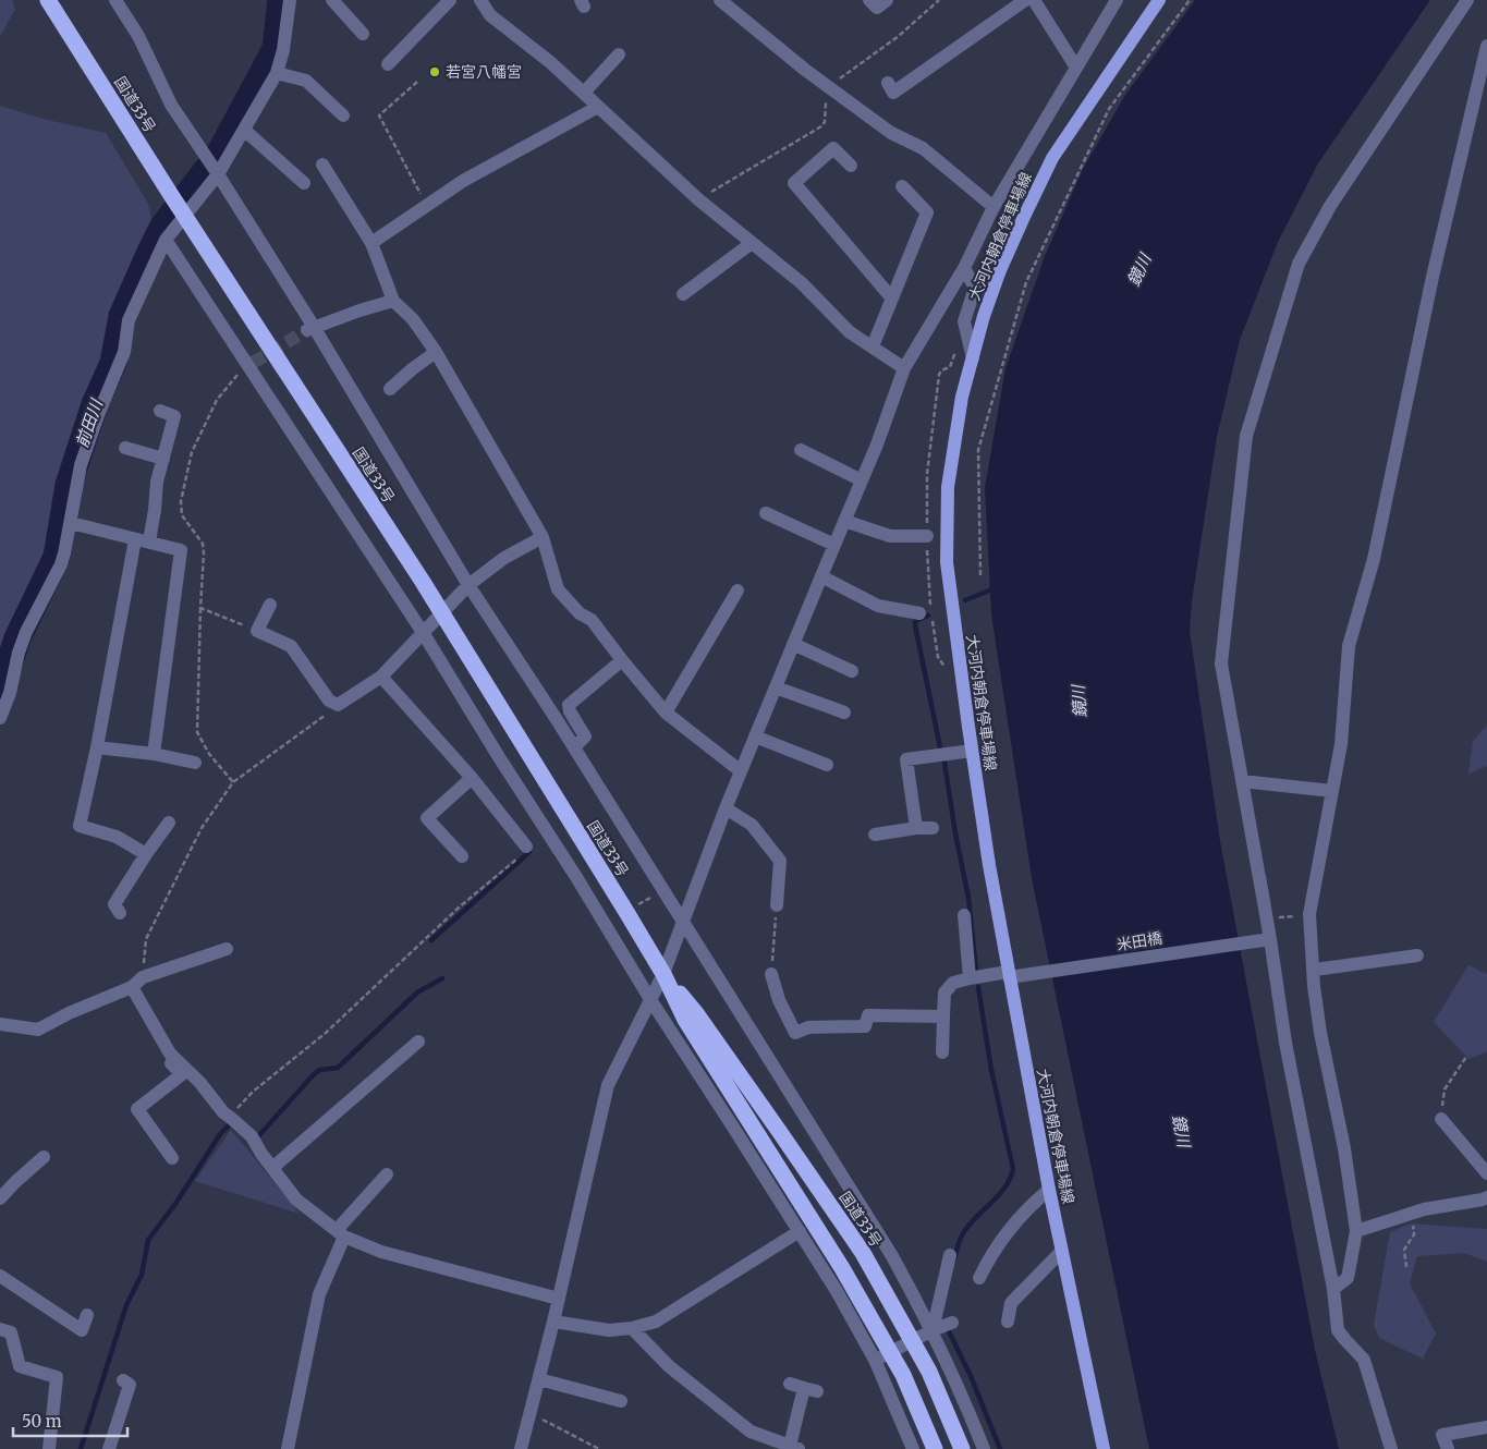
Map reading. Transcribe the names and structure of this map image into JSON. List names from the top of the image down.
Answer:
{
  "streets": {
    "highway": ["国道33号"],
    "main road": ["大河内朝倉停車場線"],
    "street": ["米田橋"]
  },
  "crossings": [
    ["大河内朝倉停車場線", "米田橋"]
  ],
  "water": ["鏡川", "前田川"],
  "places": ["若宮八幡宮"],
  "scale_bar": "50 m"
}
